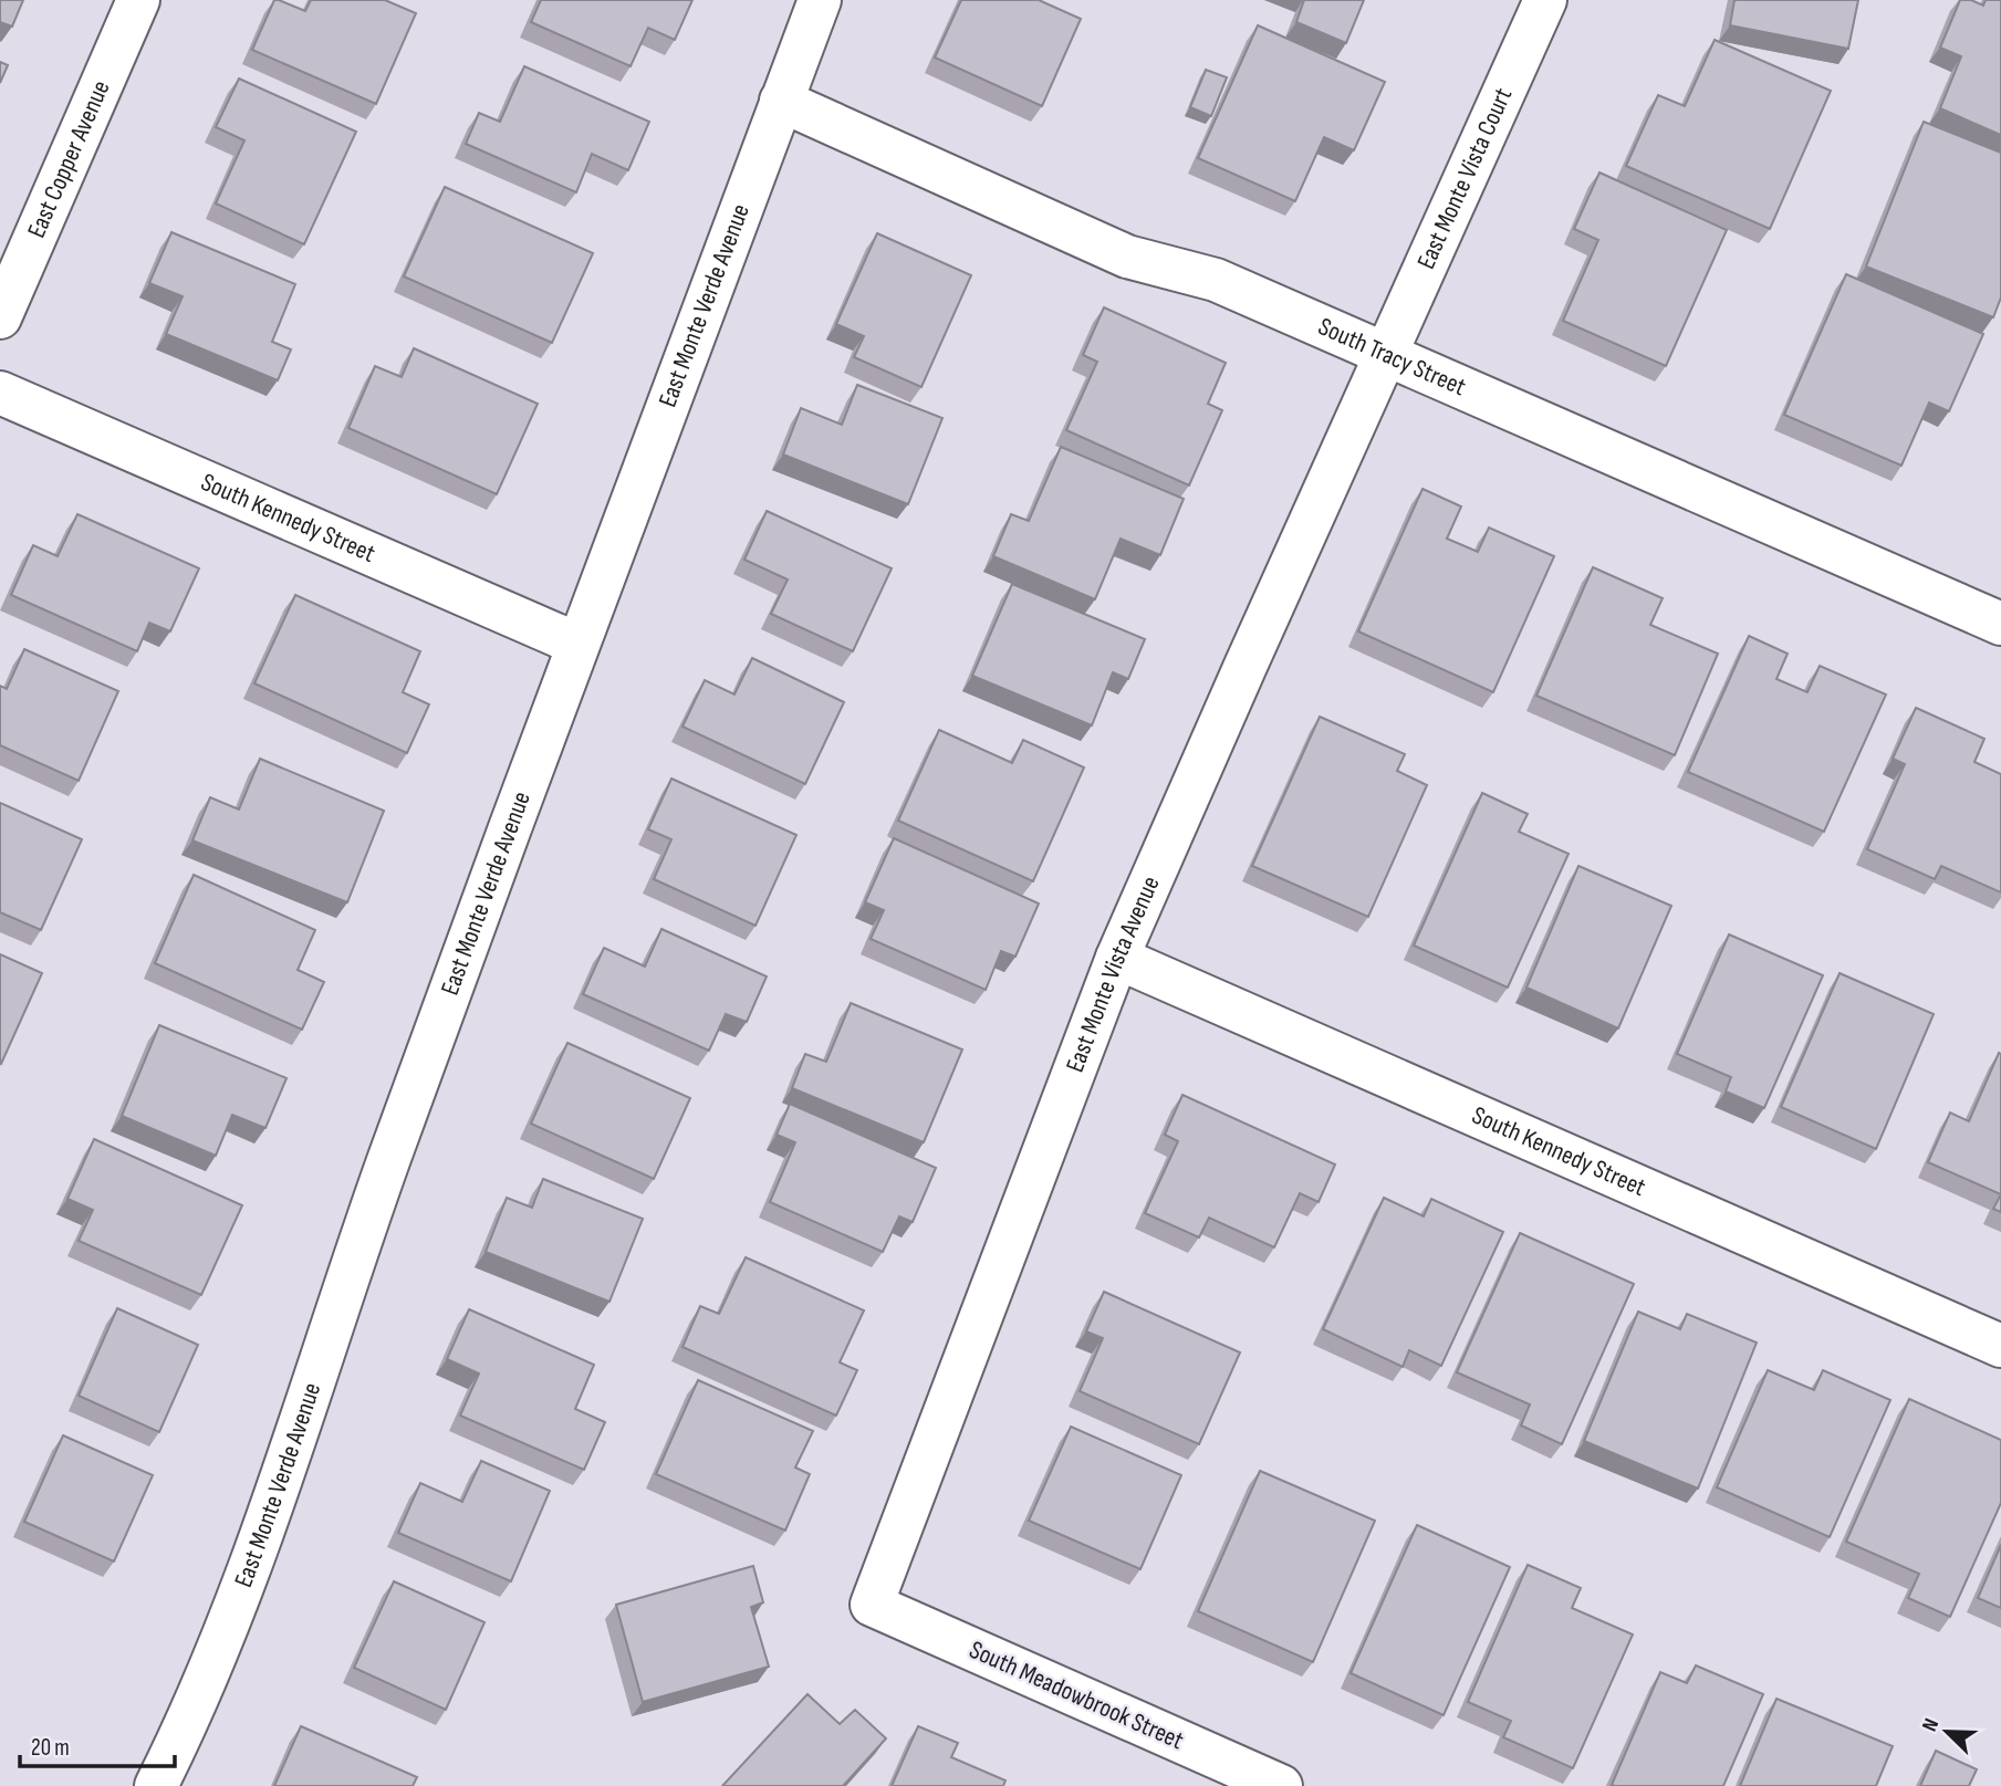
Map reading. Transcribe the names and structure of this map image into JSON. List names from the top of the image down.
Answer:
{
  "streets": {
    "street": [
      "East Copper Avenue",
      "East Monte Vista Court",
      "East Monte Verde Avenue",
      "South Tracy Street",
      "South Kennedy Street",
      "East Monte Vista Avenue",
      "South Meadowbrook Street"
    ]
  },
  "crossings": [
    ["East Monte Vista Court", "South Tracy Street"],
    ["East Monte Vista Court", "East Monte Vista Avenue"],
    ["East Monte Verde Avenue", "South Tracy Street"],
    ["East Monte Verde Avenue", "South Kennedy Street"],
    ["South Tracy Street", "East Monte Vista Avenue"],
    ["South Kennedy Street", "East Monte Vista Avenue"],
    ["East Monte Vista Avenue", "South Meadowbrook Street"]
  ],
  "scale_bar": "20 m",
  "north": "top left"
}
